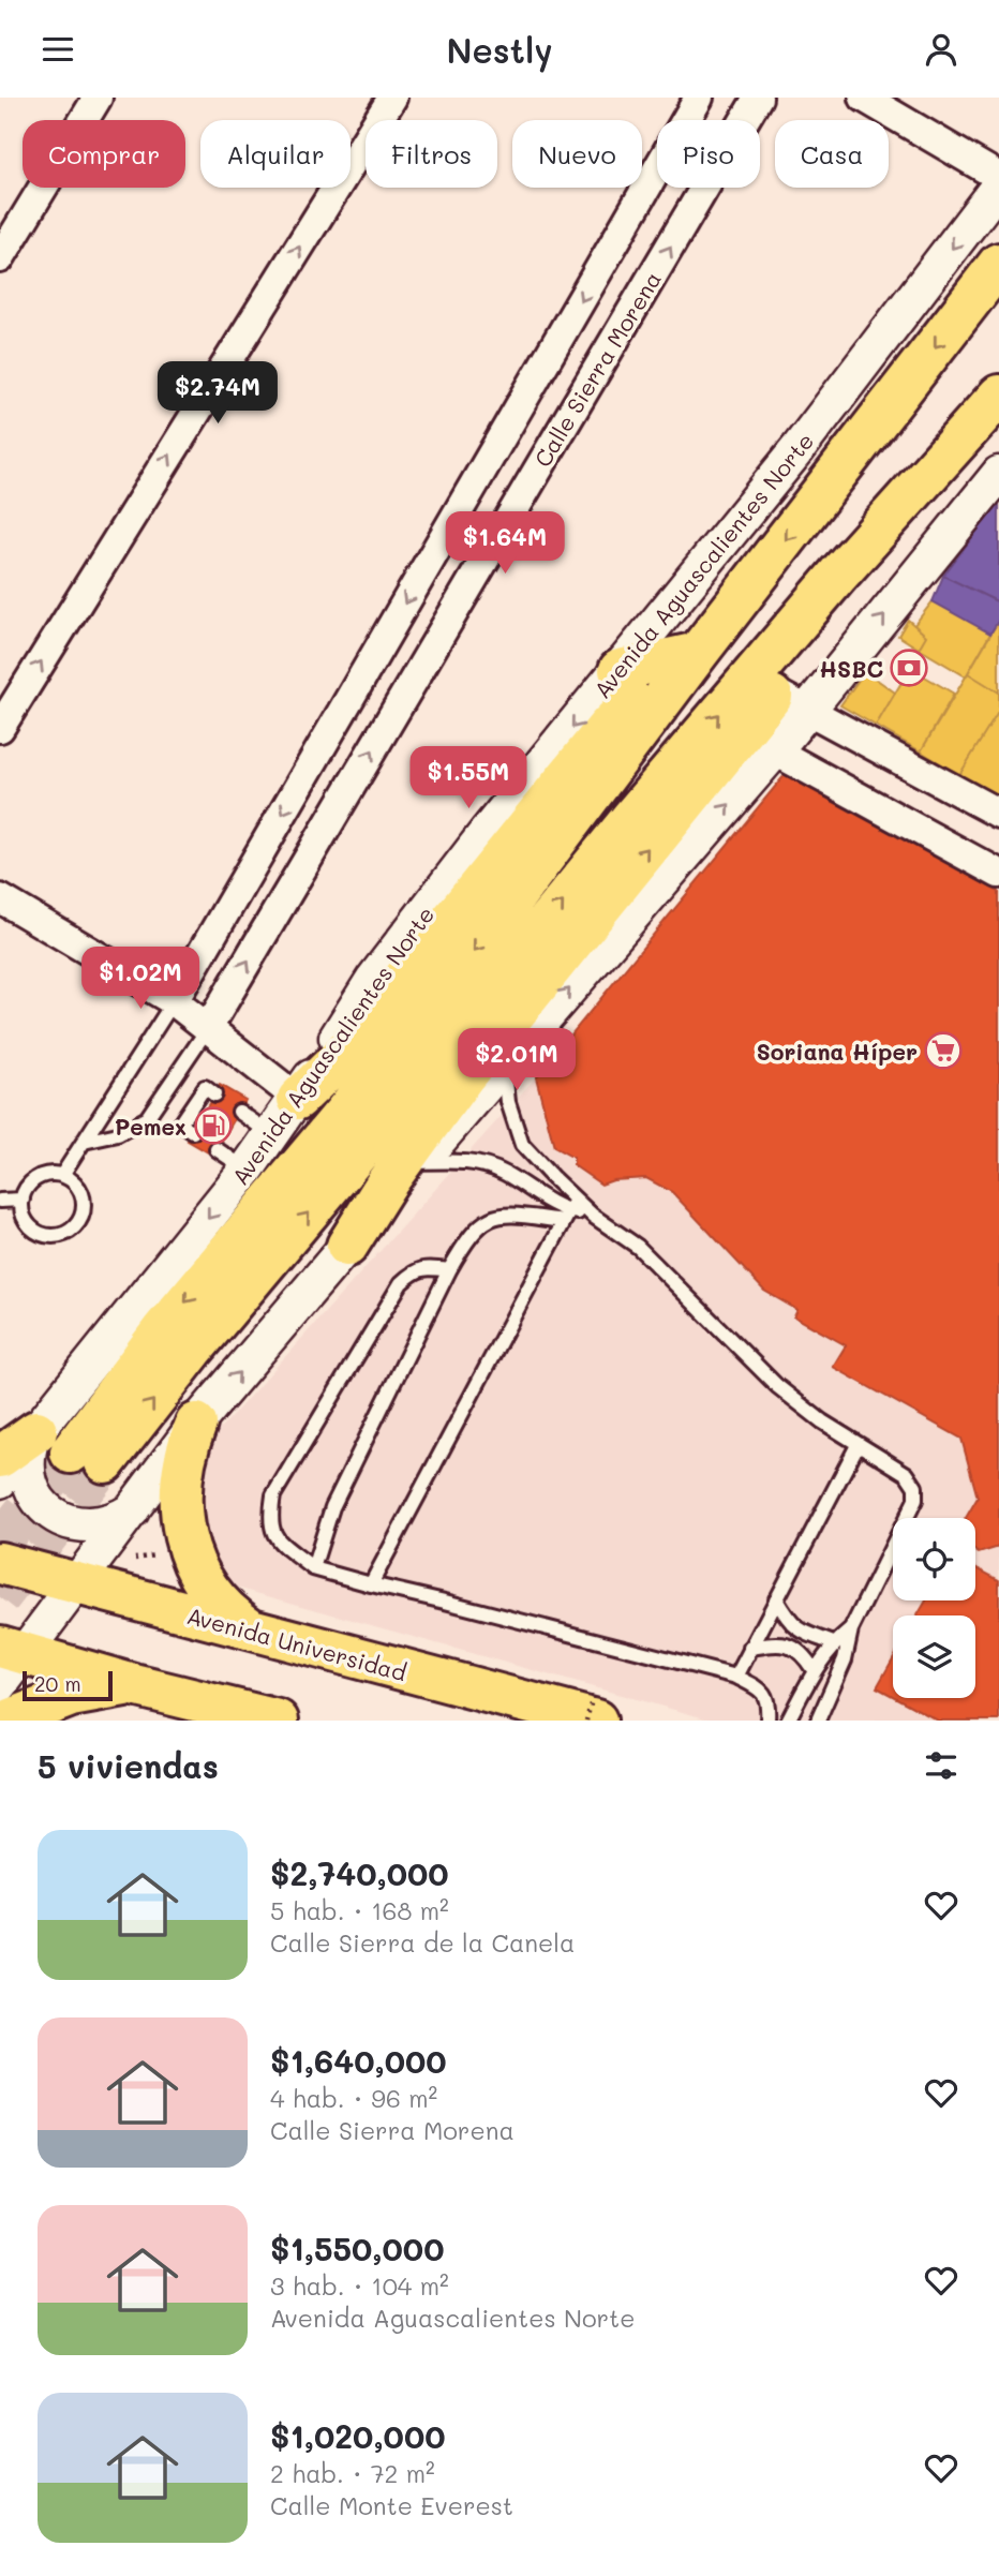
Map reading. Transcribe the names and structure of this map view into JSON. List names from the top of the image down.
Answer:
{
  "streets": {
    "main road": ["Avenida Aguascalientes Norte", "Avenida Universidad"],
    "street": ["Calle Sierra Morena"]
  },
  "places": {
    "bank": ["HSBC"],
    "supermarket": ["Soriana Híper"],
    "fuel station": ["Pemex"]
  },
  "scale_bar": "20 m",
  "page": {
    "header": "Nestly",
    "chip": [
      "Comprar",
      "Alquilar",
      "Filtros",
      "Nuevo",
      "Piso",
      "Casa"
    ],
    "price": [
      "$2.74M",
      "$1.64M",
      "$1.55M",
      "$1.02M",
      "$2.01M"
    ],
    "scale": "20 m",
    "heading": "5 viviendas",
    "list": [
      {
        "name": "$2,740,000",
        "note": "5 hab. · 168 m² · Calle Sierra de la Canela"
      },
      {
        "name": "$1,640,000",
        "note": "4 hab. · 96 m² · Calle Sierra Morena"
      },
      {
        "name": "$1,550,000",
        "note": "3 hab. · 104 m² · Avenida Aguascalientes Norte"
      },
      {
        "name": "$1,020,000",
        "note": "2 hab. · 72 m² · Calle Monte Everest"
      }
    ]
  }
}
